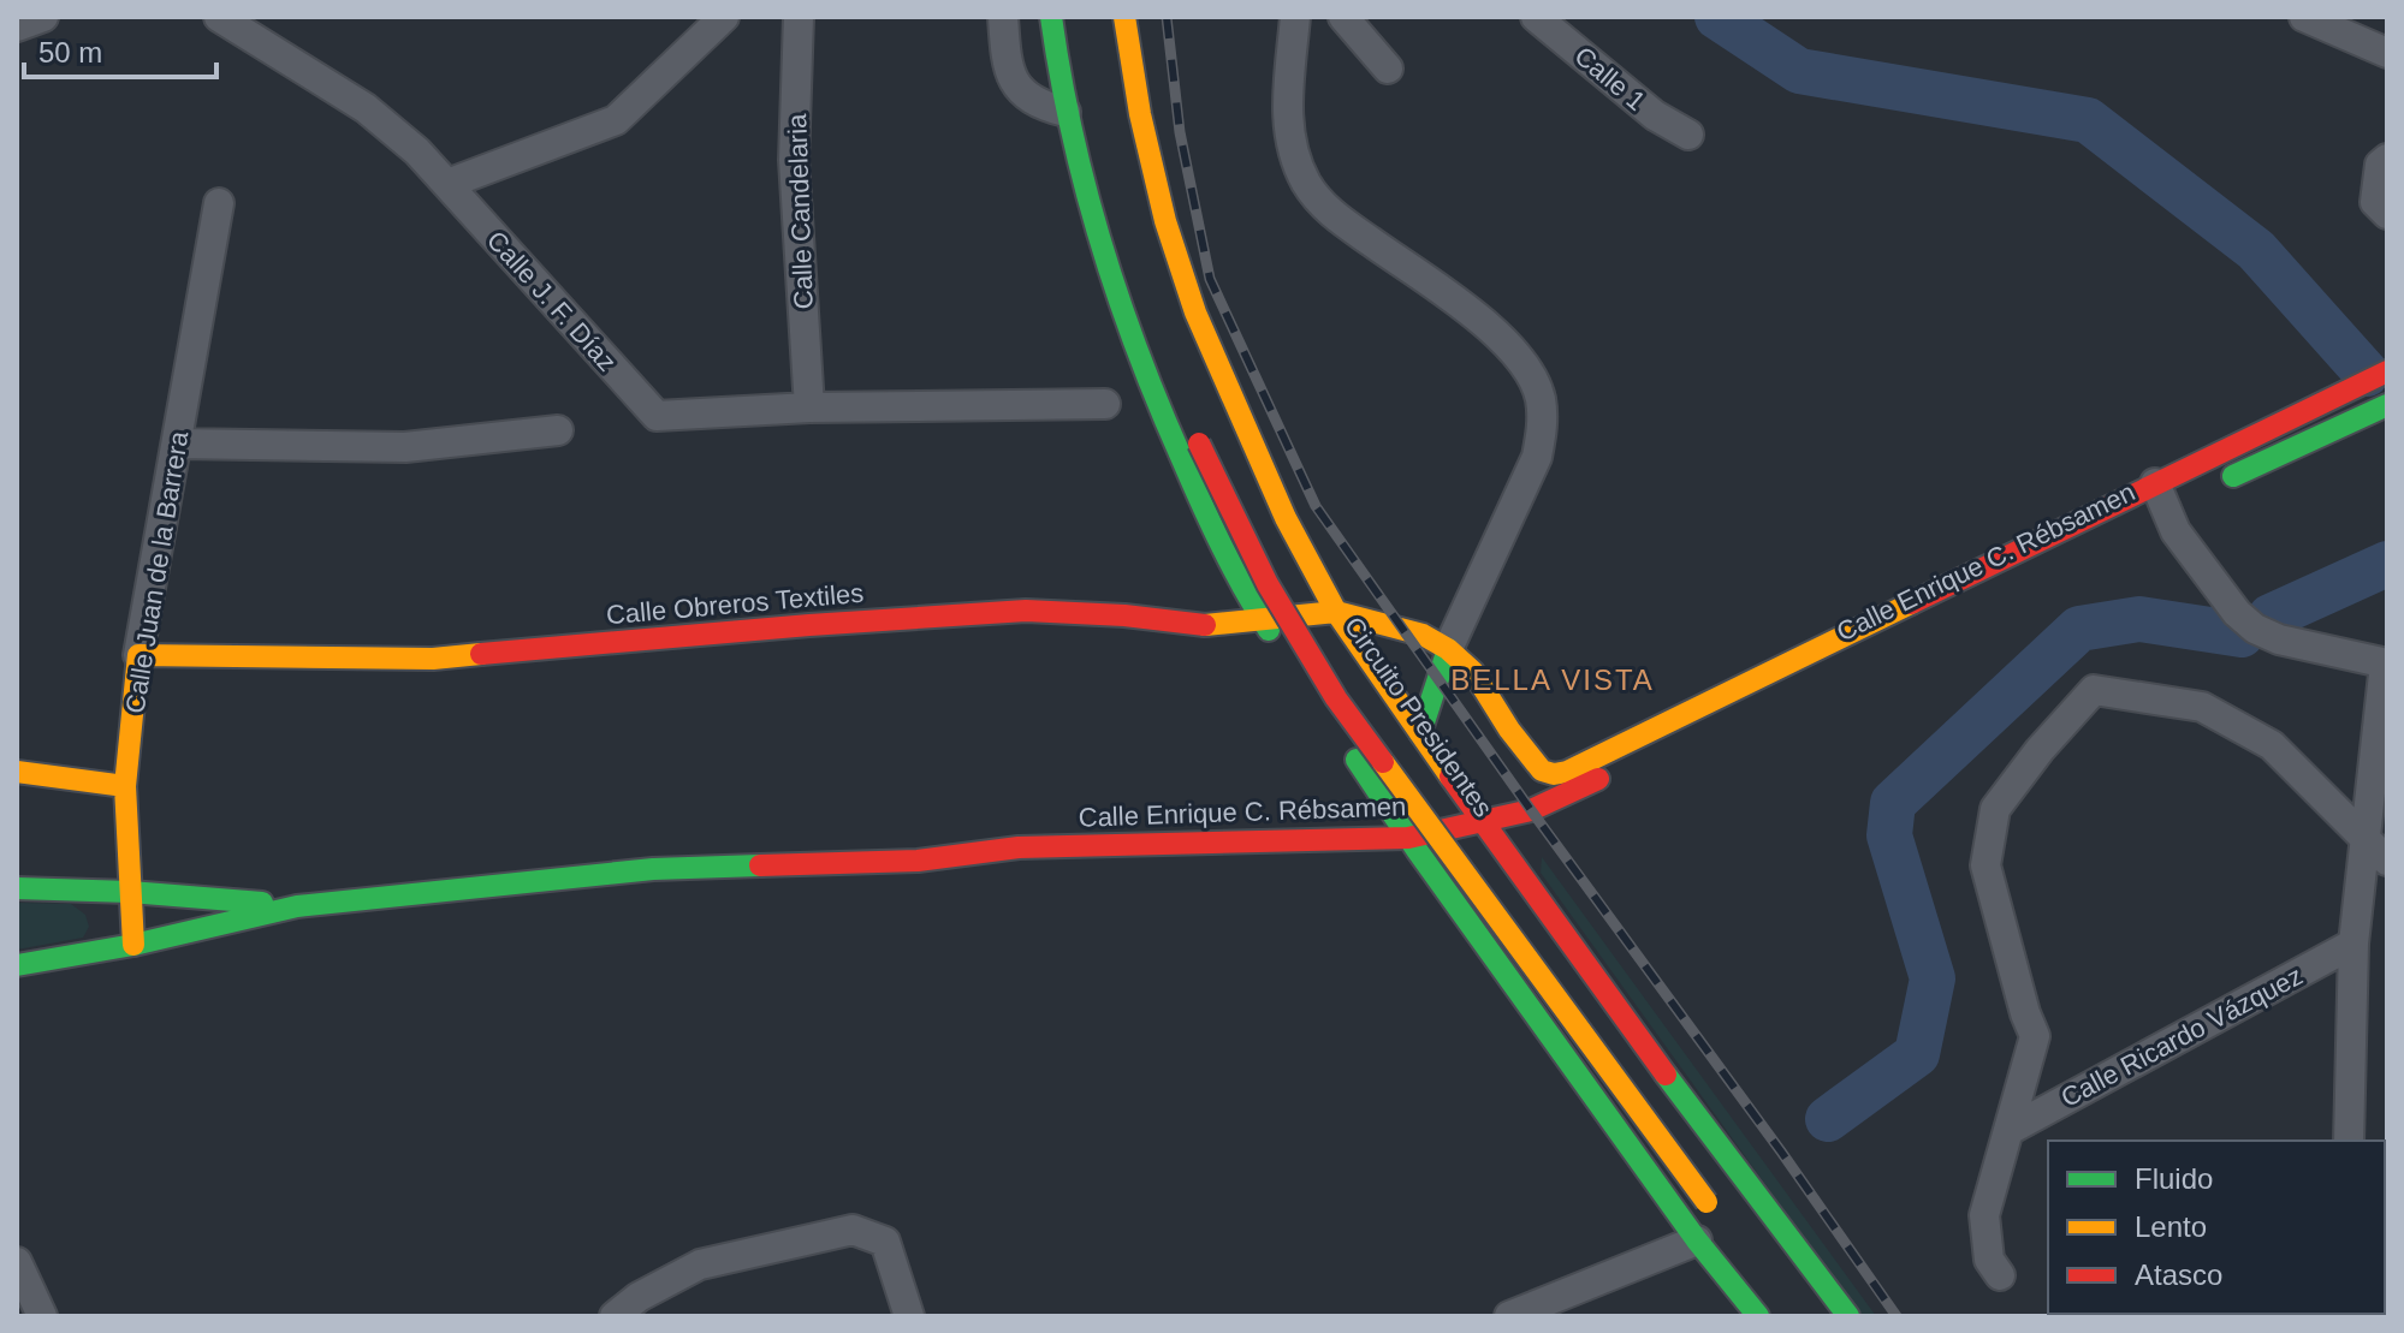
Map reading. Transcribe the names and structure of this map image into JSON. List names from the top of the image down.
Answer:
{
  "streets": {
    "main road": [
      "Calle Enrique C. Rébsamen",
      "Calle Juan de la Barrera",
      "Calle Obreros Textiles",
      "Circuito Presidentes"
    ],
    "street": [
      "Calle 1",
      "Calle Candelaria",
      "Calle J. F. Díaz",
      "Calle Ricardo Vázquez"
    ]
  },
  "crossings": [
    ["Calle Candelaria", "Calle J. F. Díaz"],
    ["Calle Enrique C. Rébsamen", "Calle Juan de la Barrera"],
    ["Calle Enrique C. Rébsamen", "Calle Obreros Textiles"],
    ["Calle Juan de la Barrera", "Calle Obreros Textiles"]
  ],
  "districts": ["BELLA VISTA"],
  "legend": ["Fluido", "Lento", "Atasco"],
  "scale_bar": "50 m"
}
